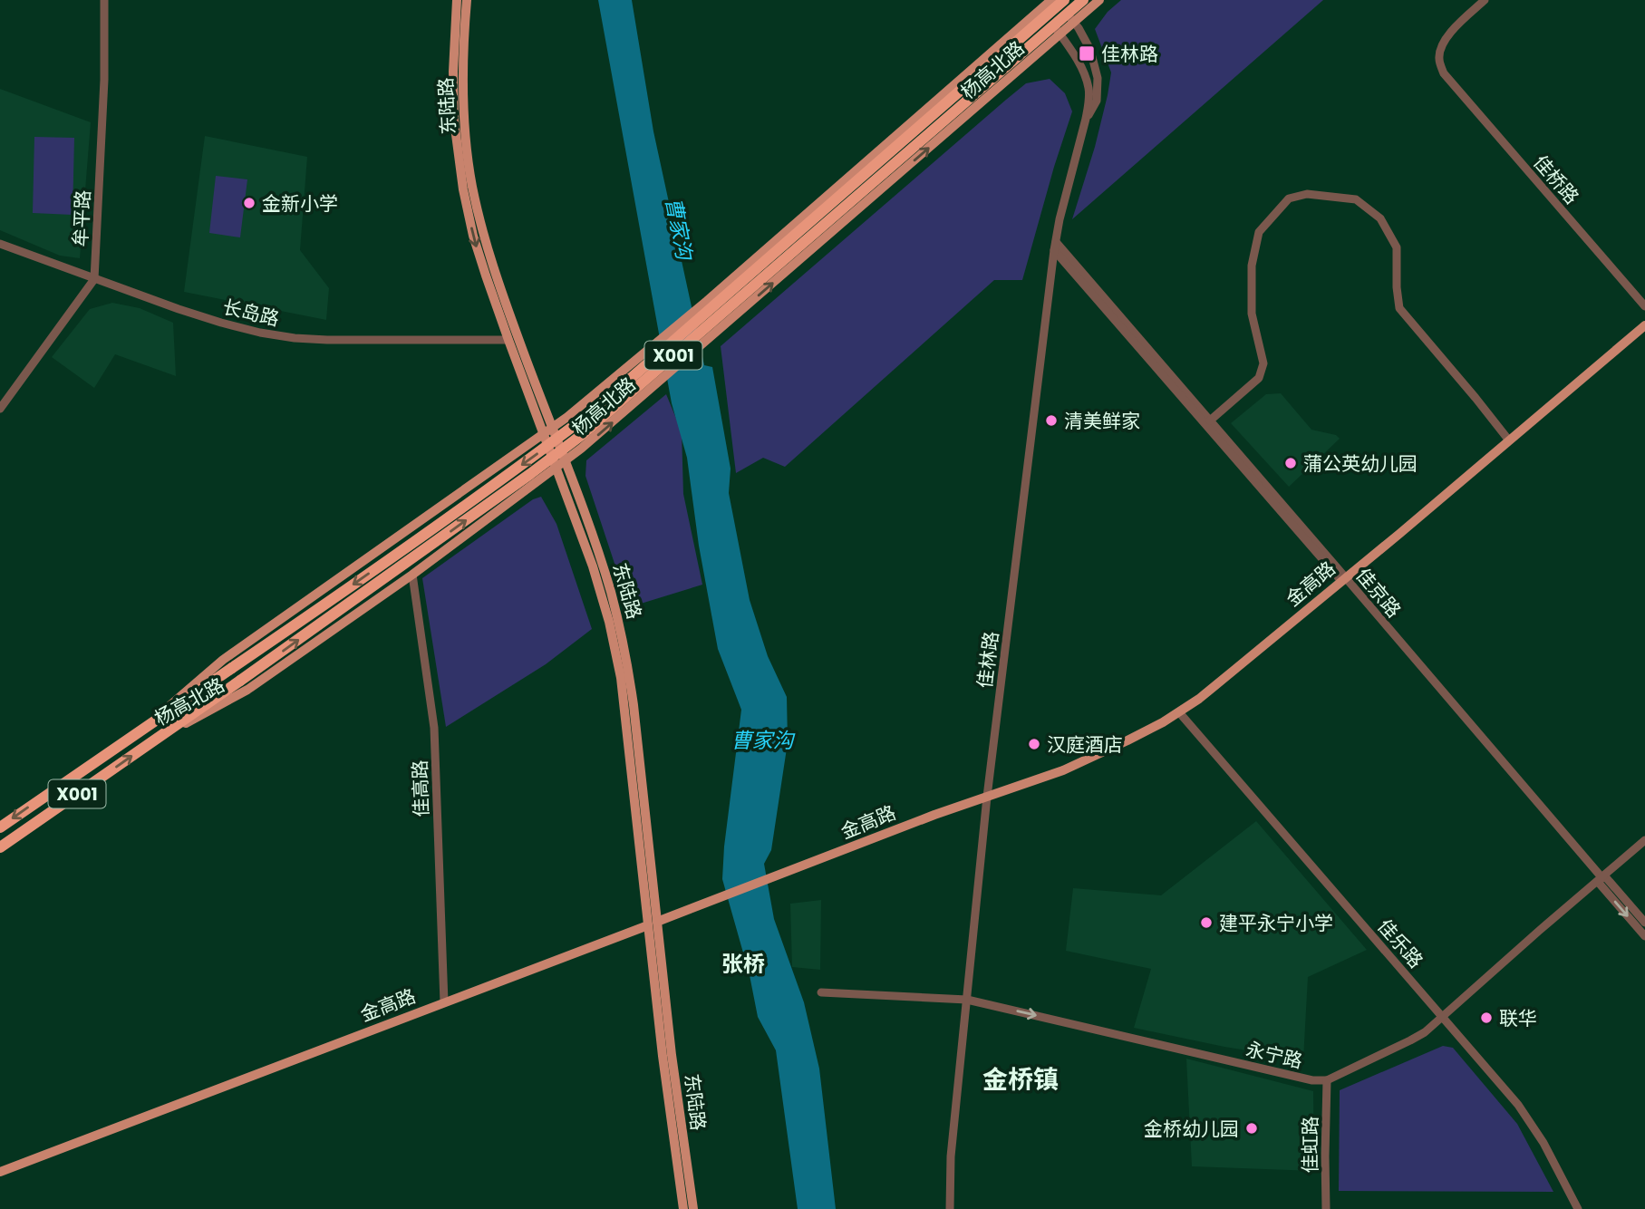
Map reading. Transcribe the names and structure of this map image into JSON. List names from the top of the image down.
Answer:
{
  "streets": {
    "highway": ["杨高北路", "X001"],
    "main road": ["东陆路", "金高路"],
    "street": [
      "佳桥路",
      "牟平路",
      "长岛路",
      "佳京路",
      "佳林路",
      "佳高路",
      "佳乐路",
      "永宁路",
      "佳虹路"
    ]
  },
  "crossings": [
    ["杨高北路", "东陆路"],
    ["杨高北路", "佳林路"],
    ["杨高北路", "佳高路"],
    ["东陆路", "长岛路"],
    ["东陆路", "金高路"],
    ["牟平路", "长岛路"],
    ["金高路", "佳京路"],
    ["金高路", "佳林路"],
    ["金高路", "佳高路"],
    ["金高路", "佳乐路"],
    ["佳京路", "佳林路"],
    ["佳京路", "永宁路"],
    ["佳林路", "永宁路"],
    ["佳乐路", "永宁路"],
    ["永宁路", "佳虹路"]
  ],
  "one_way": ["永宁路"],
  "districts": ["张桥", "金桥镇"],
  "water": ["曹家沟"],
  "places": {
    "transit": ["佳林路"],
    "other": [
      "金新小学",
      "清美鲜家",
      "蒲公英幼儿园",
      "汉庭酒店",
      "建平永宁小学",
      "联华",
      "金桥幼儿园"
    ]
  }
}
